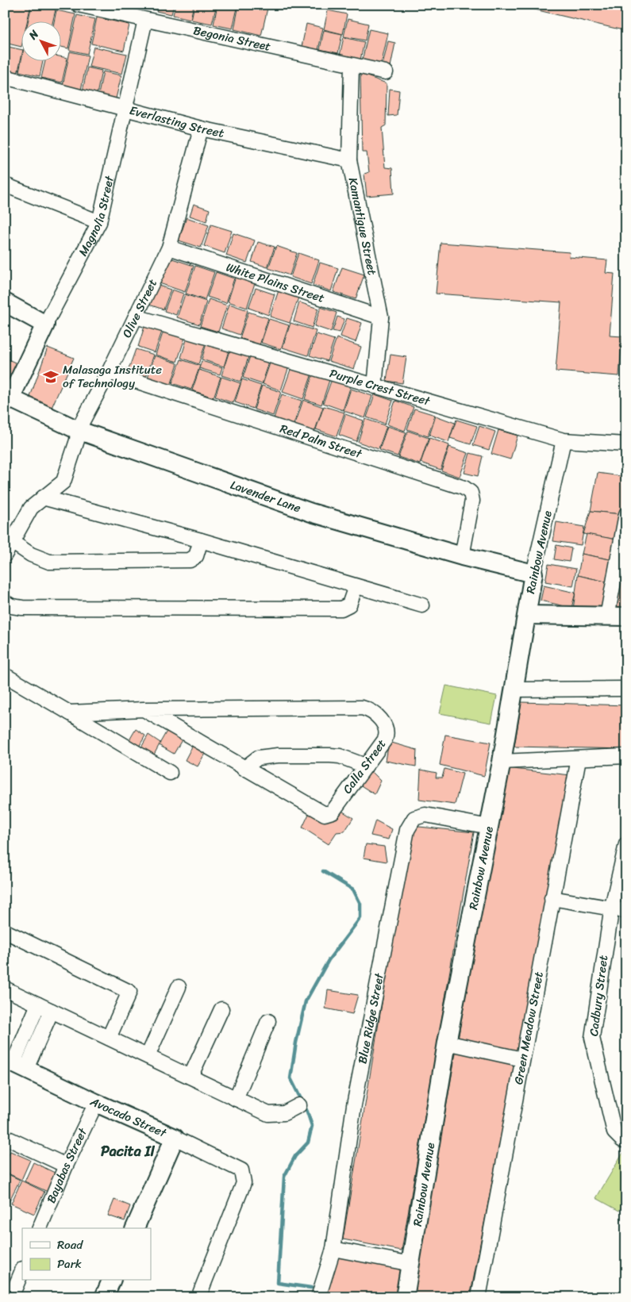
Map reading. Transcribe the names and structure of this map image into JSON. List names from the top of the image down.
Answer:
{
  "streets": {
    "street": [
      "Begonia Street",
      "Everlasting Street",
      "Magnolia Street",
      "Kamantigue Street",
      "White Plains Street",
      "Olive Street",
      "Purple Crest Street",
      "Red Palm Street",
      "Lavender Lane",
      "Rainbow Avenue",
      "Calla Street",
      "Cadbury Street",
      "Blue Ridge Street",
      "Green Meadow Street",
      "Avocado Street",
      "Bayabas Street"
    ]
  },
  "crossings": [
    ["Begonia Street", "Magnolia Street"],
    ["Begonia Street", "Kamantigue Street"],
    ["Everlasting Street", "Magnolia Street"],
    ["Everlasting Street", "Kamantigue Street"],
    ["Everlasting Street", "Olive Street"],
    ["Magnolia Street", "Lavender Lane"],
    ["Kamantigue Street", "White Plains Street"],
    ["Kamantigue Street", "Purple Crest Street"],
    ["White Plains Street", "Olive Street"],
    ["Olive Street", "Purple Crest Street"],
    ["Olive Street", "Red Palm Street"],
    ["Olive Street", "Lavender Lane"],
    ["Purple Crest Street", "Rainbow Avenue"],
    ["Red Palm Street", "Lavender Lane"],
    ["Lavender Lane", "Rainbow Avenue"],
    ["Rainbow Avenue", "Blue Ridge Street"],
    ["Avocado Street", "Bayabas Street"]
  ],
  "districts": ["Pacita II"],
  "places": {
    "school or university": ["Malasaga Institute of Technology"]
  },
  "legend": ["Road", "Park"],
  "north": "top left"
}
